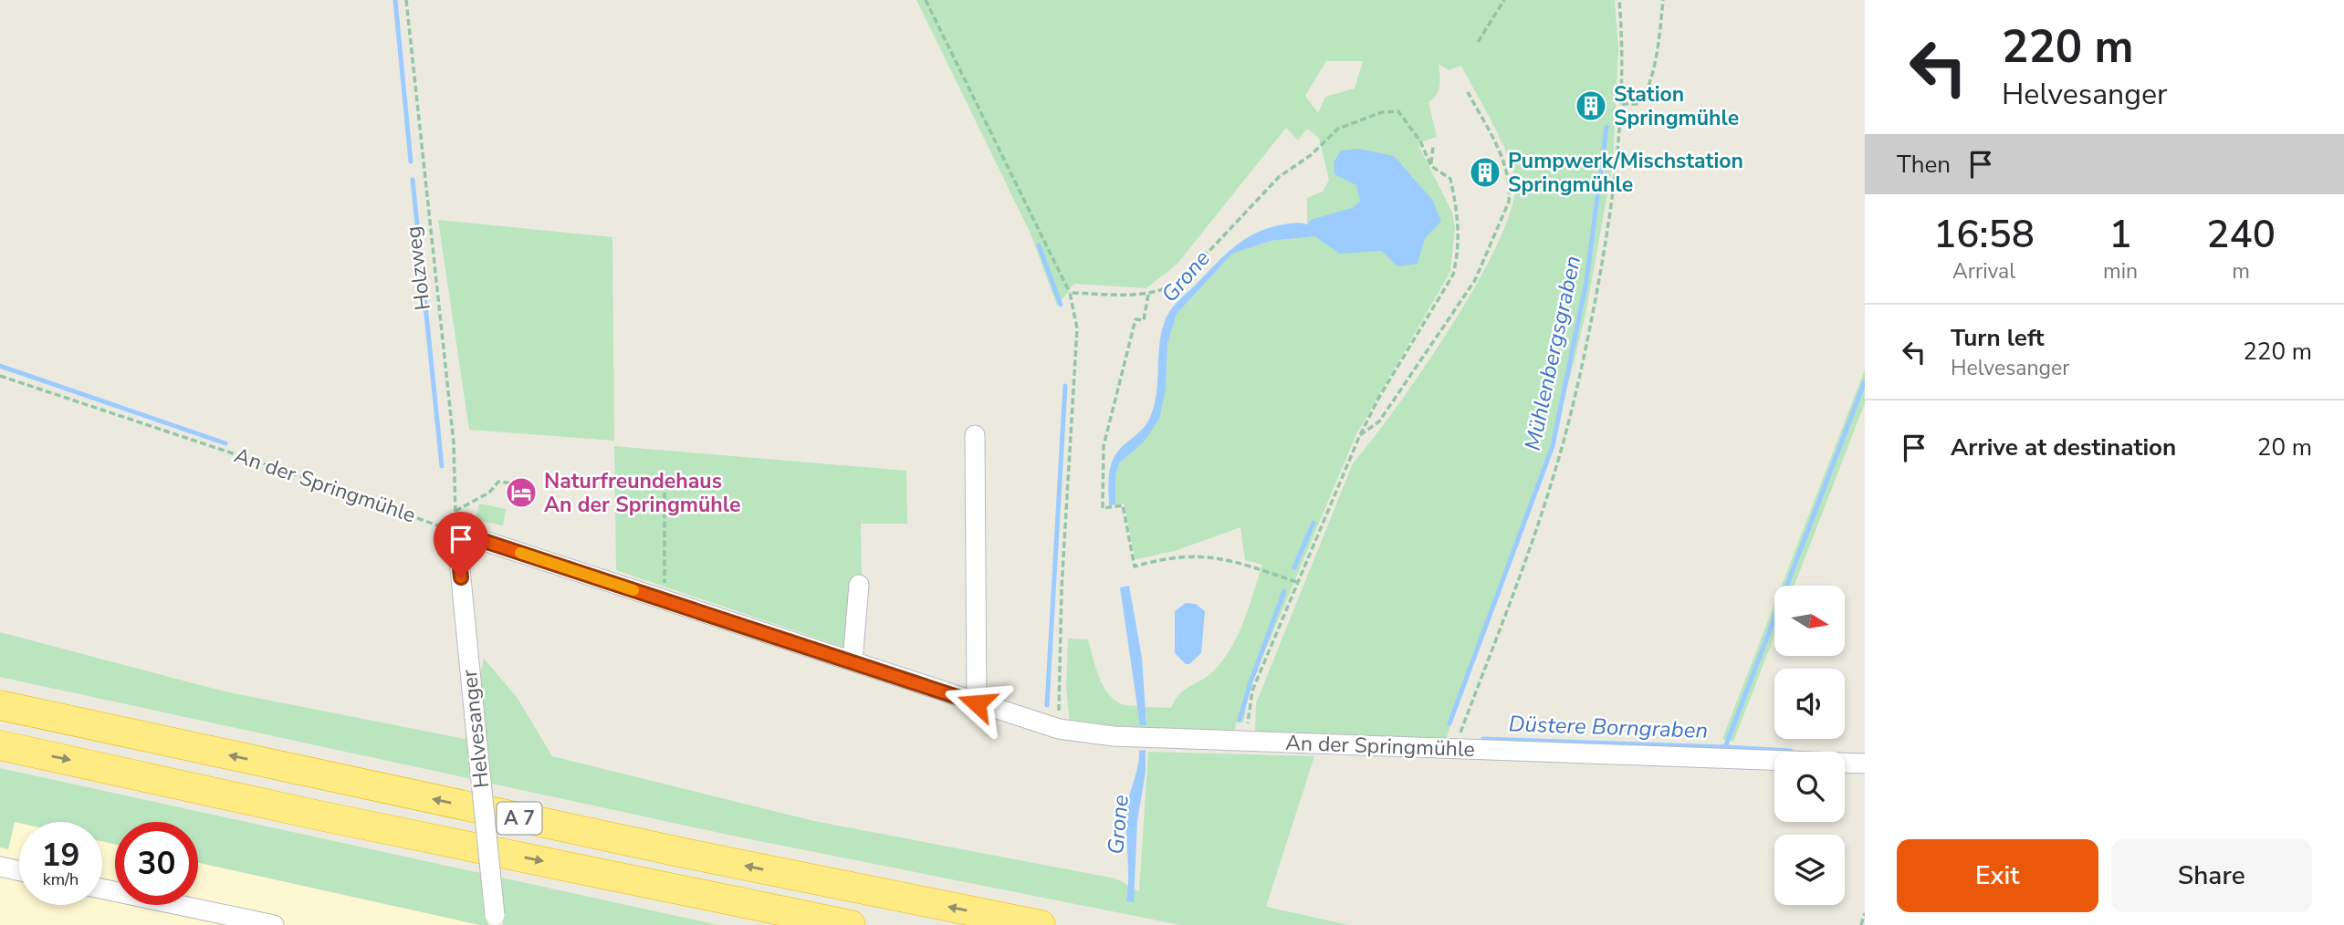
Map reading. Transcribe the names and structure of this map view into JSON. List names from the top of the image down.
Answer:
{
  "streets": {
    "highway": ["A 7"],
    "street": ["An der Springmühle", "Helvesanger"],
    "path": ["Holzweg"]
  },
  "crossings": [
    ["Holzweg", "An der Springmühle"],
    ["Holzweg", "Helvesanger"],
    ["An der Springmühle", "Helvesanger"]
  ],
  "water": ["Grone", "Mühlenbergsgraben", "Düstere Borngraben"],
  "places": {
    "building": ["Station Springmühle", "Pumpwerk/Mischstation Springmühle"],
    "hotel": ["Naturfreundehaus An der Springmühle"]
  },
  "north": "right",
  "page": {
    "turn": ["220 m", "Helvesanger"],
    "then": "Then",
    "eta": [
      "16:58",
      "Arrival",
      "1",
      "min",
      "240",
      "m"
    ],
    "list": [
      {
        "name": "Turn left",
        "note": "Helvesanger",
        "value": "220 m"
      },
      {
        "name": "Arrive at destination",
        "value": "20 m"
      }
    ],
    "speed": "19 km/h",
    "limit": "30",
    "buttons": ["Exit", "Share"]
  }
}
